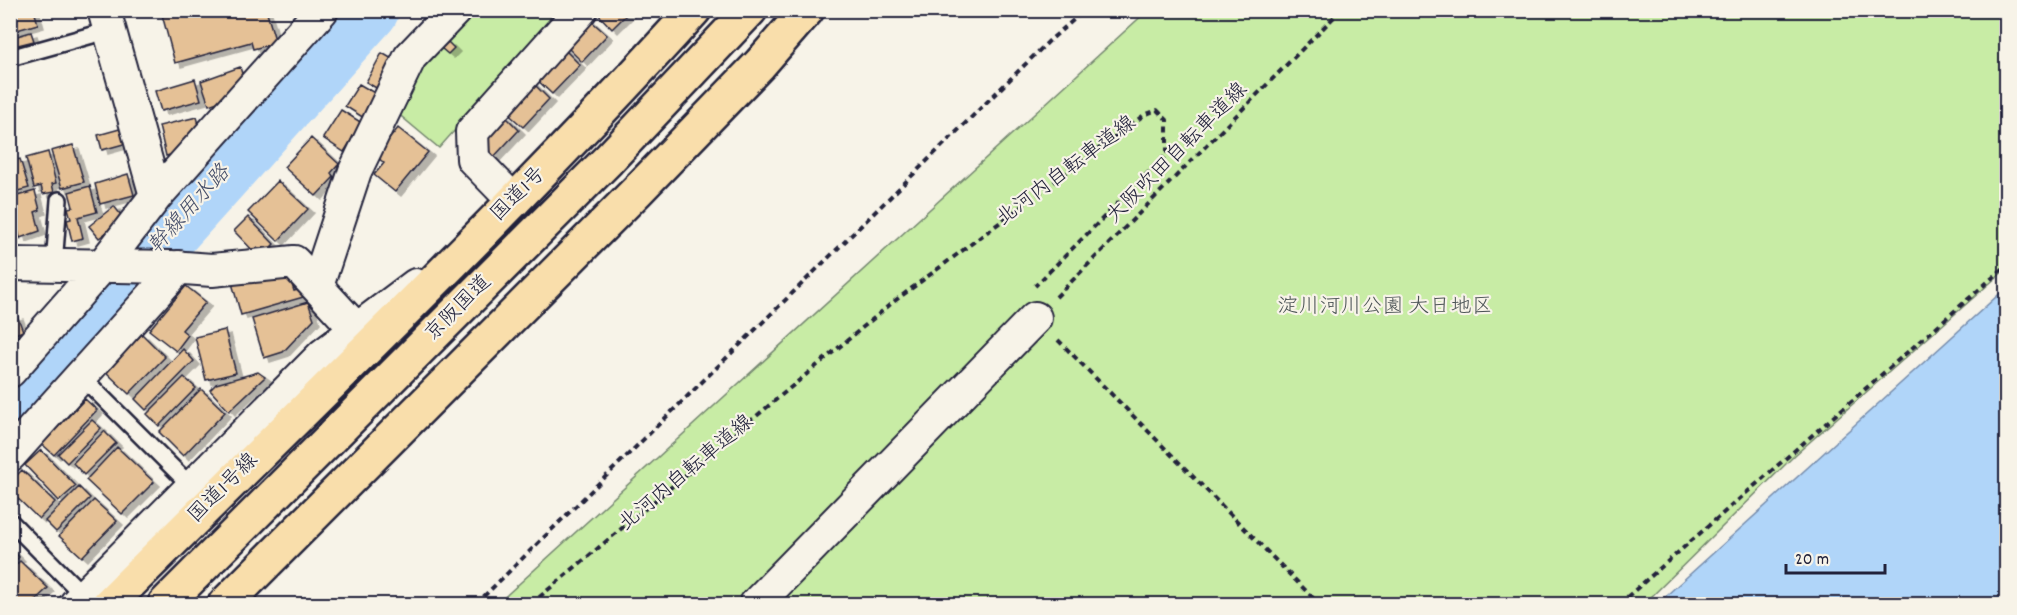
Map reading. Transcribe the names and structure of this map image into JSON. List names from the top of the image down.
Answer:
{
  "streets": {
    "highway": ["国道1号", "京阪国道", "国道1号線"],
    "path": ["大阪吹田自転車道線", "北河内自転車道線"]
  },
  "crossings": [
    ["大阪吹田自転車道線", "北河内自転車道線"],
    ["国道1号", "国道1号線"]
  ],
  "water": ["幹線用水路"],
  "parks": ["淀川河川公園 大日地区"],
  "scale_bar": "20 m"
}
